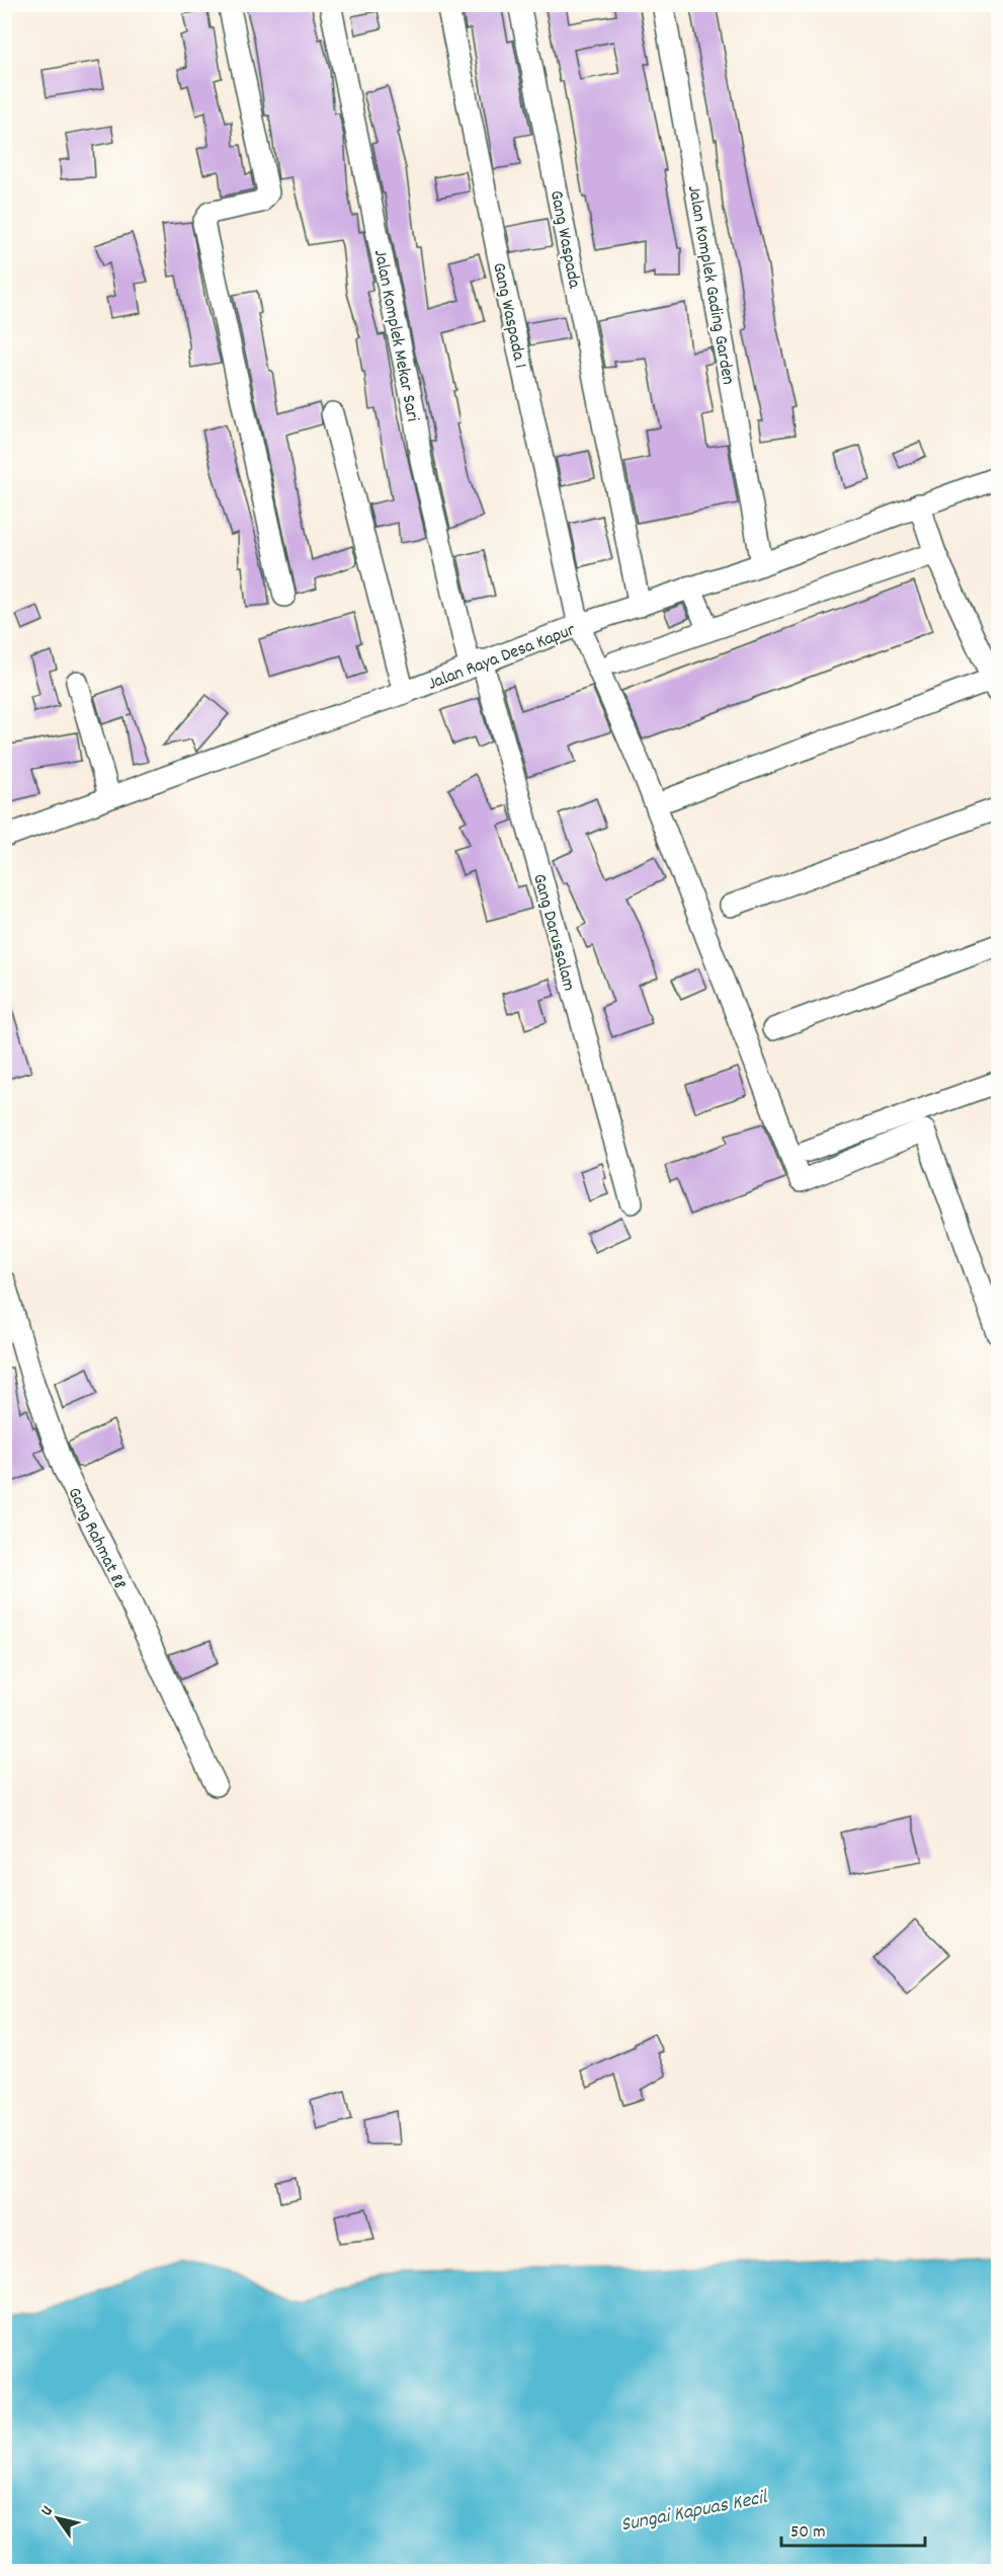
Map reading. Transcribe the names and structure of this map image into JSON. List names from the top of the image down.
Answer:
{
  "streets": {
    "street": [
      "Gang Waspada",
      "Jalan Komplek Gading Garden",
      "Gang Waspada 1",
      "Jalan Komplek Mekar Sari",
      "Jalan Raya Desa Kapur",
      "Gang Darussalam",
      "Gang Rahmat 88"
    ]
  },
  "crossings": [
    ["Gang Waspada", "Jalan Raya Desa Kapur"],
    ["Jalan Komplek Gading Garden", "Jalan Raya Desa Kapur"],
    ["Gang Waspada 1", "Jalan Raya Desa Kapur"],
    ["Jalan Komplek Mekar Sari", "Jalan Raya Desa Kapur"],
    ["Jalan Komplek Mekar Sari", "Gang Darussalam"],
    ["Jalan Raya Desa Kapur", "Gang Darussalam"]
  ],
  "water": ["Sungai Kapuas Kecil"],
  "scale_bar": "50 m",
  "north": "top left"
}
